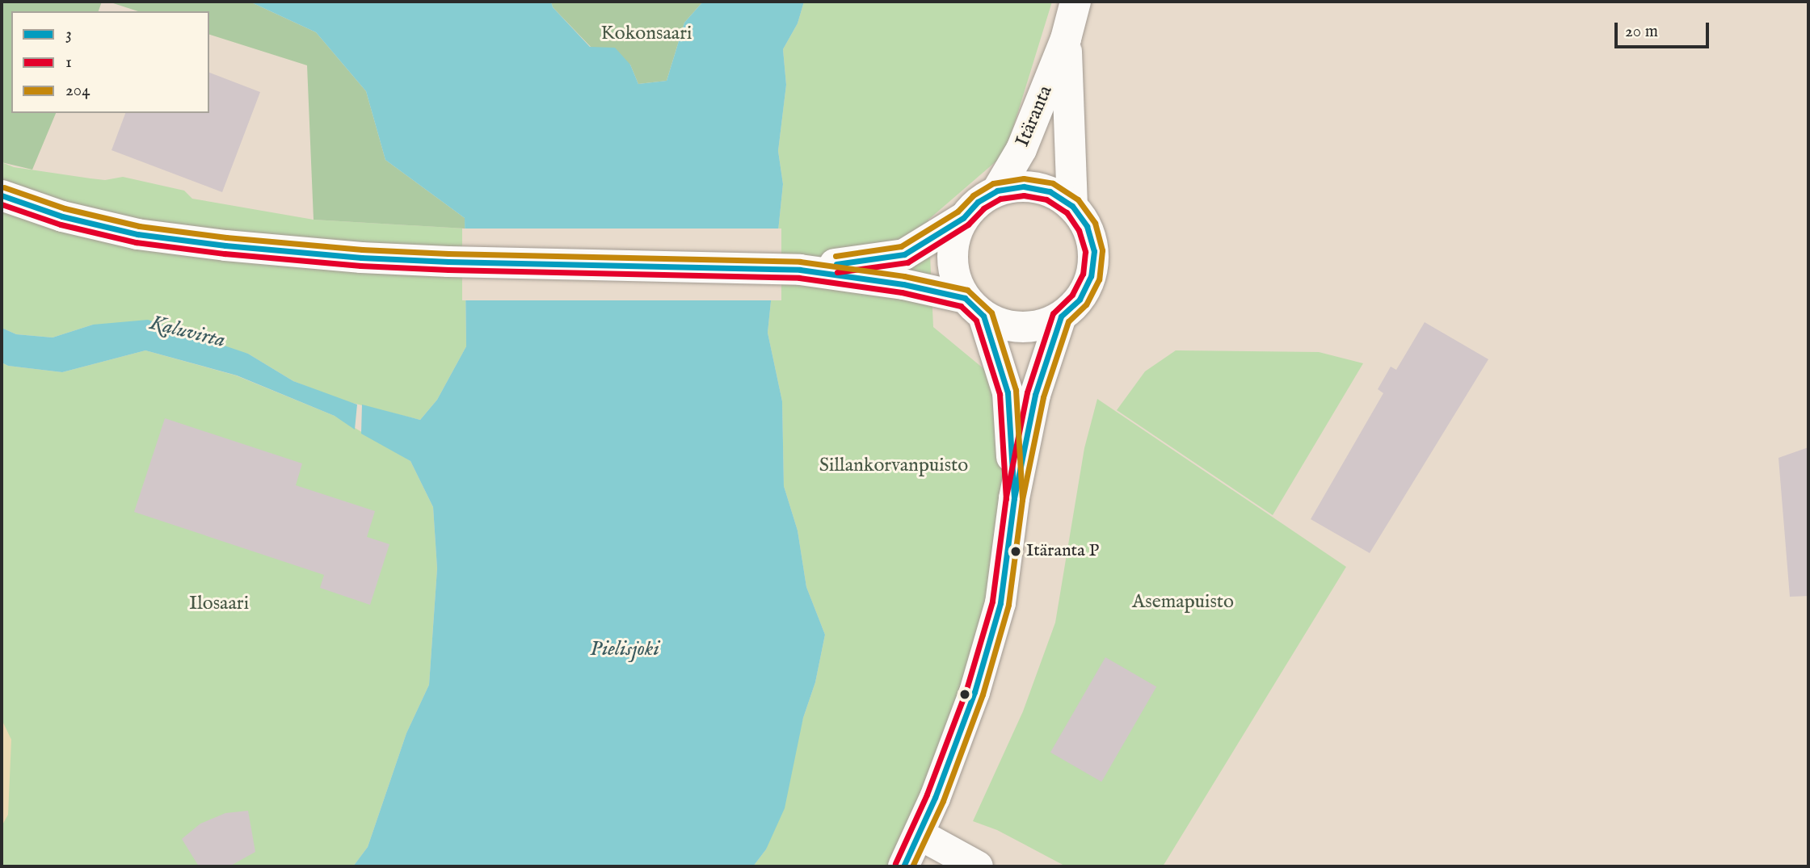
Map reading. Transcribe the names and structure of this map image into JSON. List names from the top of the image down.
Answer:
{
  "streets": {
    "street": ["Itäranta"]
  },
  "water": ["Kaluvirta", "Pielisjoki"],
  "parks": [
    "Kokonsaari",
    "Sillankorvanpuisto",
    "Asemapuisto",
    "Ilosaari"
  ],
  "places": ["Itäranta P"],
  "lines": ["transit line 204", "transit line 3", "transit line 1"],
  "legend": ["3", "1", "204"],
  "scale_bar": "20 m"
}
